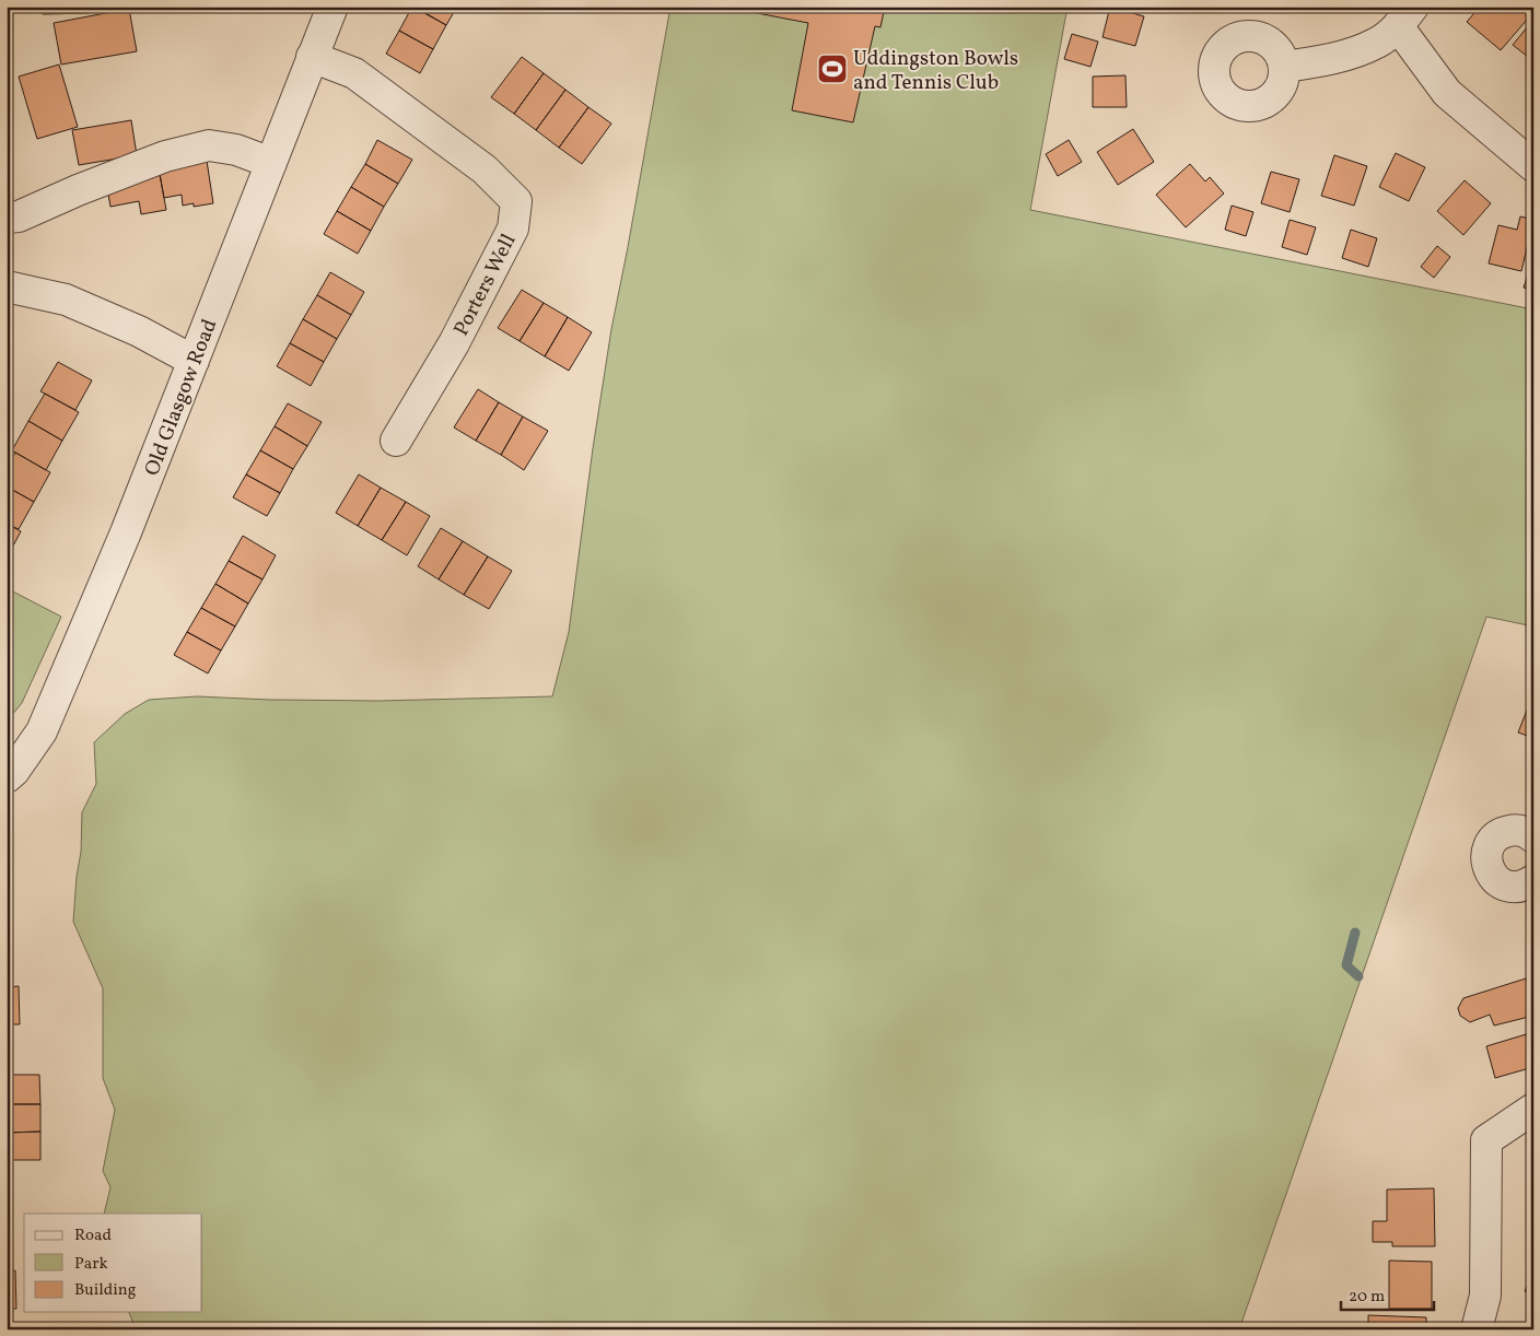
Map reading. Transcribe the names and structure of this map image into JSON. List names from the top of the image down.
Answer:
{
  "streets": {
    "street": ["Porters Well", "Old Glasgow Road"]
  },
  "crossings": [
    ["Porters Well", "Old Glasgow Road"]
  ],
  "places": {
    "sports": ["Uddingston Bowls and Tennis Club"]
  },
  "legend": ["Road", "Park", "Building"],
  "scale_bar": "20 m"
}
